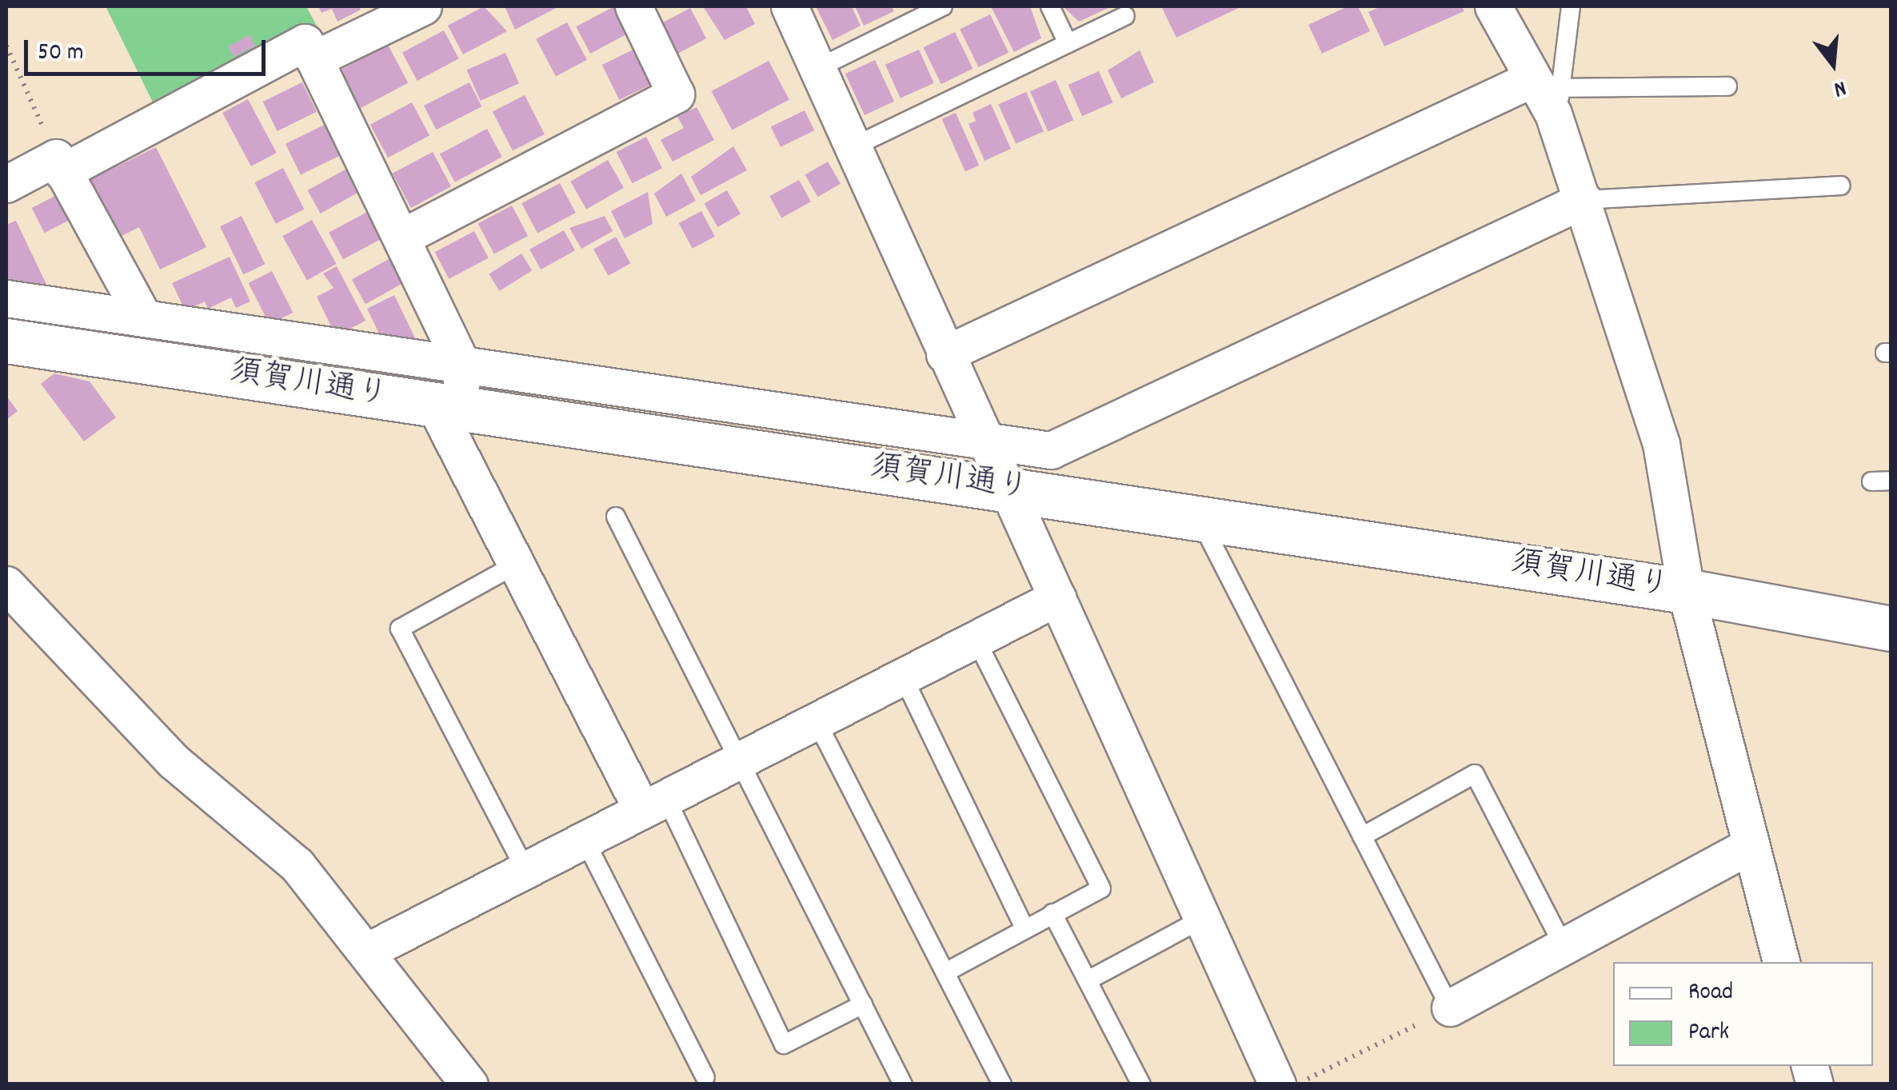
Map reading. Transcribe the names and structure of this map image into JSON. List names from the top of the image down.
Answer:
{
  "streets": {
    "street": ["須賀川通り"]
  },
  "legend": ["Road", "Park"],
  "scale_bar": "50 m",
  "north": "bottom"
}
